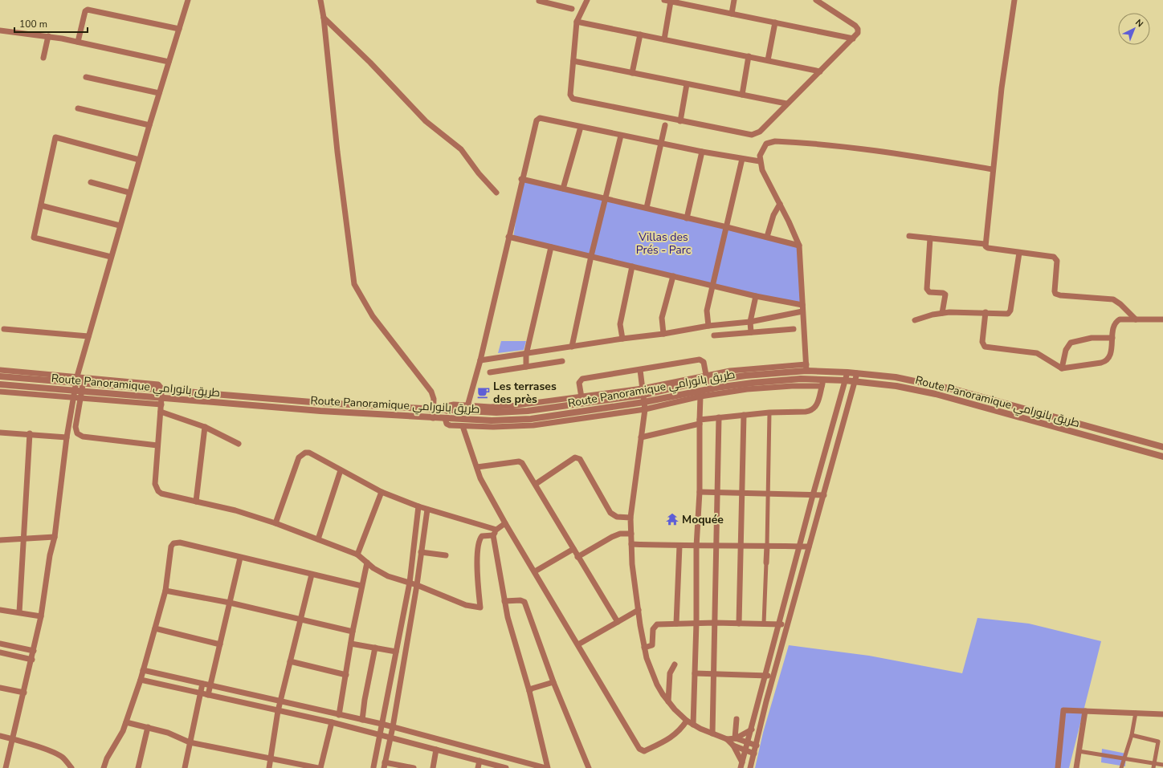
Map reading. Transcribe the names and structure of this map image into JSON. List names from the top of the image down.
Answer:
{
  "streets": {
    "street": ["Route Panoramique طريق بانورامي"]
  },
  "parks": ["Villas des Prés - Parc"],
  "places": {
    "cafe": ["Les terrases des près"],
    "temple": ["Moquée"]
  },
  "scale_bar": "100 m",
  "north": "top right"
}
